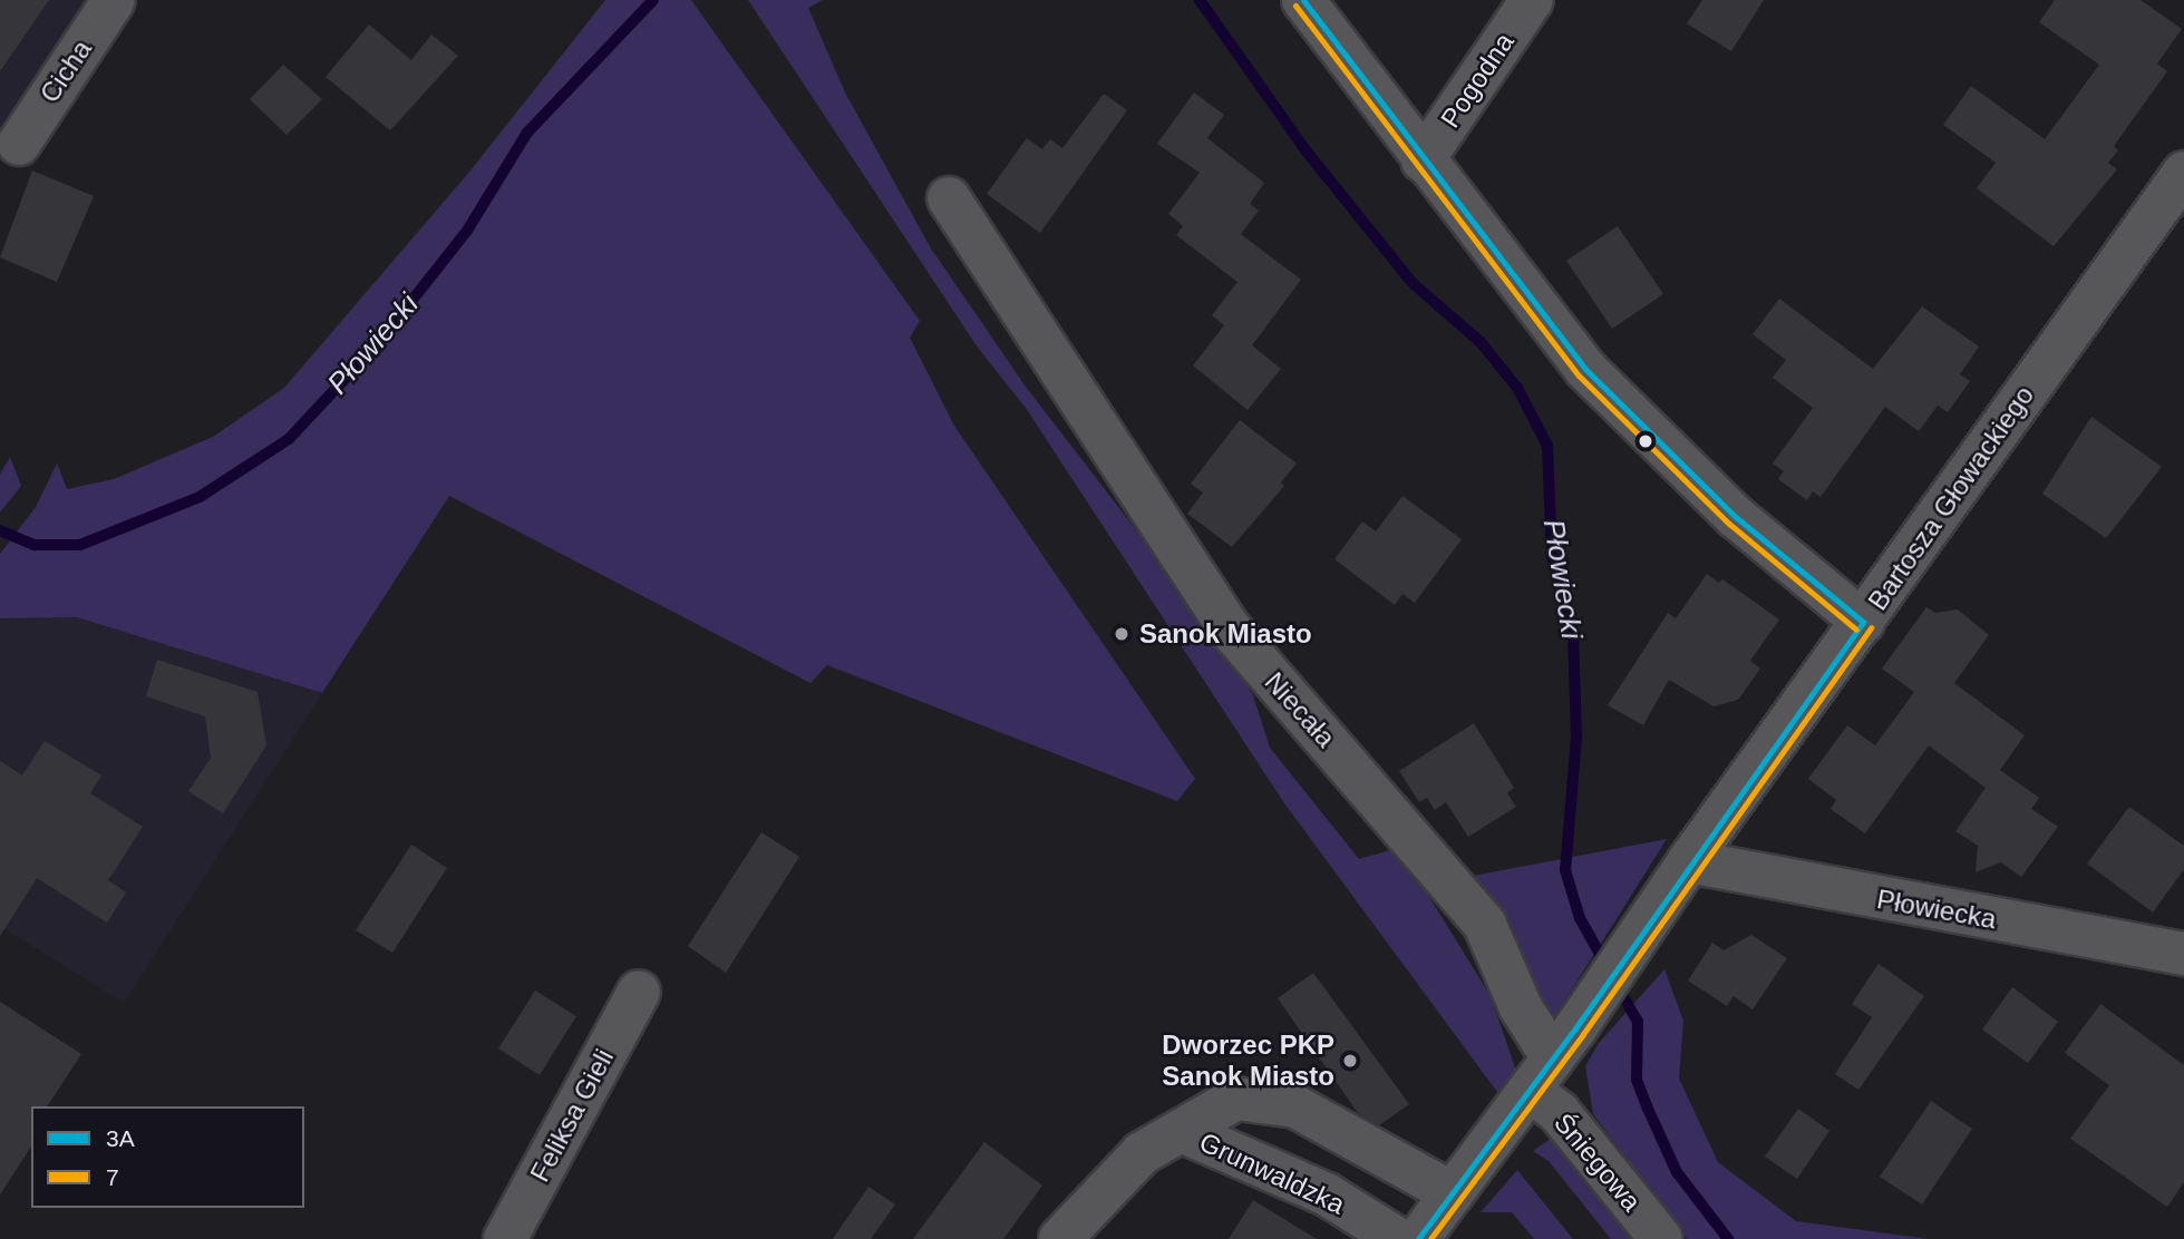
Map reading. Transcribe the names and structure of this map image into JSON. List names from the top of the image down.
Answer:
{
  "streets": {
    "street": [
      "Cicha",
      "Pogodna",
      "Bartosza Głowackiego",
      "Niecała",
      "Płowiecka",
      "Feliksa Gieli",
      "Śniegowa",
      "Grunwaldzka"
    ]
  },
  "crossings": [
    ["Bartosza Głowackiego", "Niecała"],
    ["Bartosza Głowackiego", "Płowiecka"],
    ["Bartosza Głowackiego", "Śniegowa"],
    ["Bartosza Głowackiego", "Grunwaldzka"],
    ["Niecała", "Śniegowa"]
  ],
  "water": ["Płowiecki"],
  "places": ["Sanok Miasto", "Dworzec PKP Sanok Miasto"],
  "lines": ["transit line 3A", "transit line 7"],
  "legend": ["3A", "7"]
}
